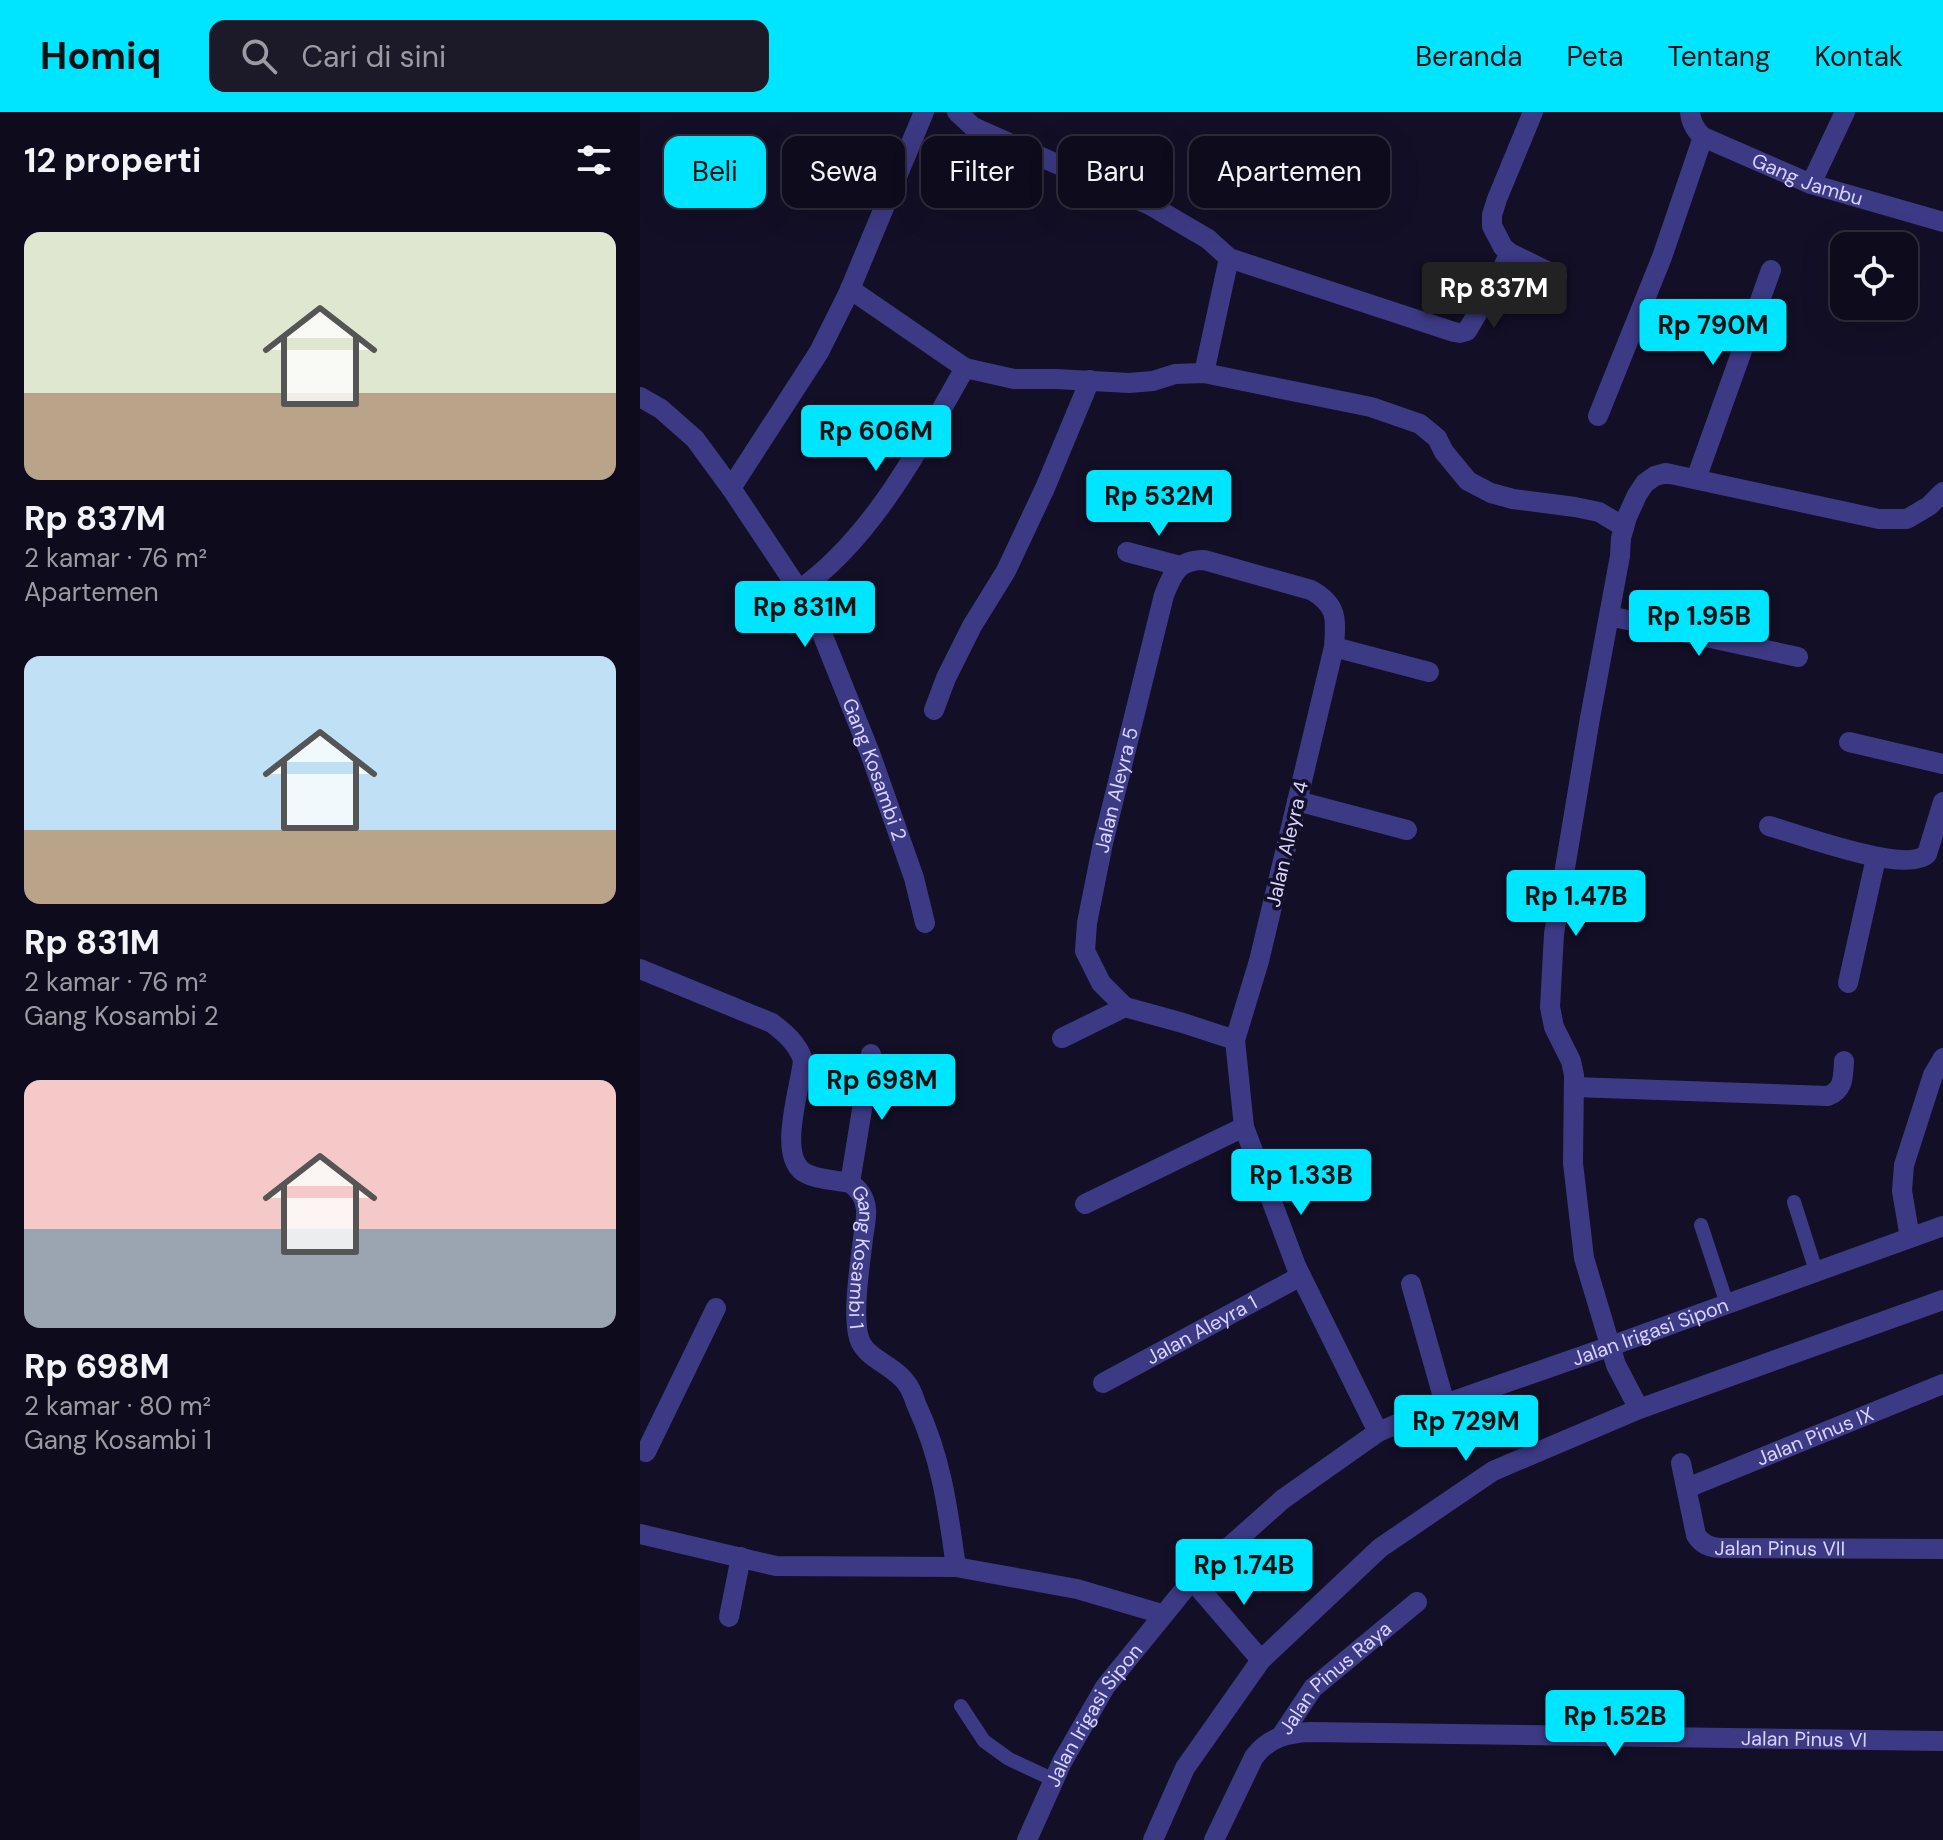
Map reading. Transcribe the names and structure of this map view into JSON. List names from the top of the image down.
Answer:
{
  "streets": {
    "street": [
      "Gang Jambu",
      "Gang Kosambi 2",
      "Jalan Aleyra 5",
      "Jalan Aleyra 4",
      "Gang Kosambi 1",
      "Jalan Aleyra 1",
      "Jalan Irigasi Sipon",
      "Jalan Pinus IX",
      "Jalan Pinus VII",
      "Jalan Pinus Raya",
      "Jalan Pinus VI"
    ]
  },
  "crossings": [
    ["Jalan Aleyra 5", "Jalan Aleyra 4"],
    ["Jalan Pinus IX", "Jalan Pinus VII"],
    ["Jalan Pinus Raya", "Jalan Pinus VI"]
  ],
  "page": {
    "header": "Homiq",
    "search": "Cari di sini",
    "nav": [
      "Beranda",
      "Peta",
      "Tentang",
      "Kontak"
    ],
    "heading": "12 properti",
    "chip": [
      "Beli",
      "Sewa",
      "Filter",
      "Baru",
      "Apartemen"
    ],
    "list": [
      {
        "name": "Rp 837M",
        "note": "2 kamar · 76 m² · Apartemen"
      },
      {
        "name": "Rp 831M",
        "note": "2 kamar · 76 m² · Gang Kosambi 2"
      },
      {
        "name": "Rp 698M",
        "note": "2 kamar · 80 m² · Gang Kosambi 1"
      }
    ],
    "price": [
      "Rp 837M",
      "Rp 790M",
      "Rp 606M",
      "Rp 532M",
      "Rp 831M",
      "Rp 1.95B",
      "Rp 1.47B",
      "Rp 698M",
      "Rp 1.33B",
      "Rp 729M",
      "Rp 1.74B",
      "Rp 1.52B"
    ]
  }
}
